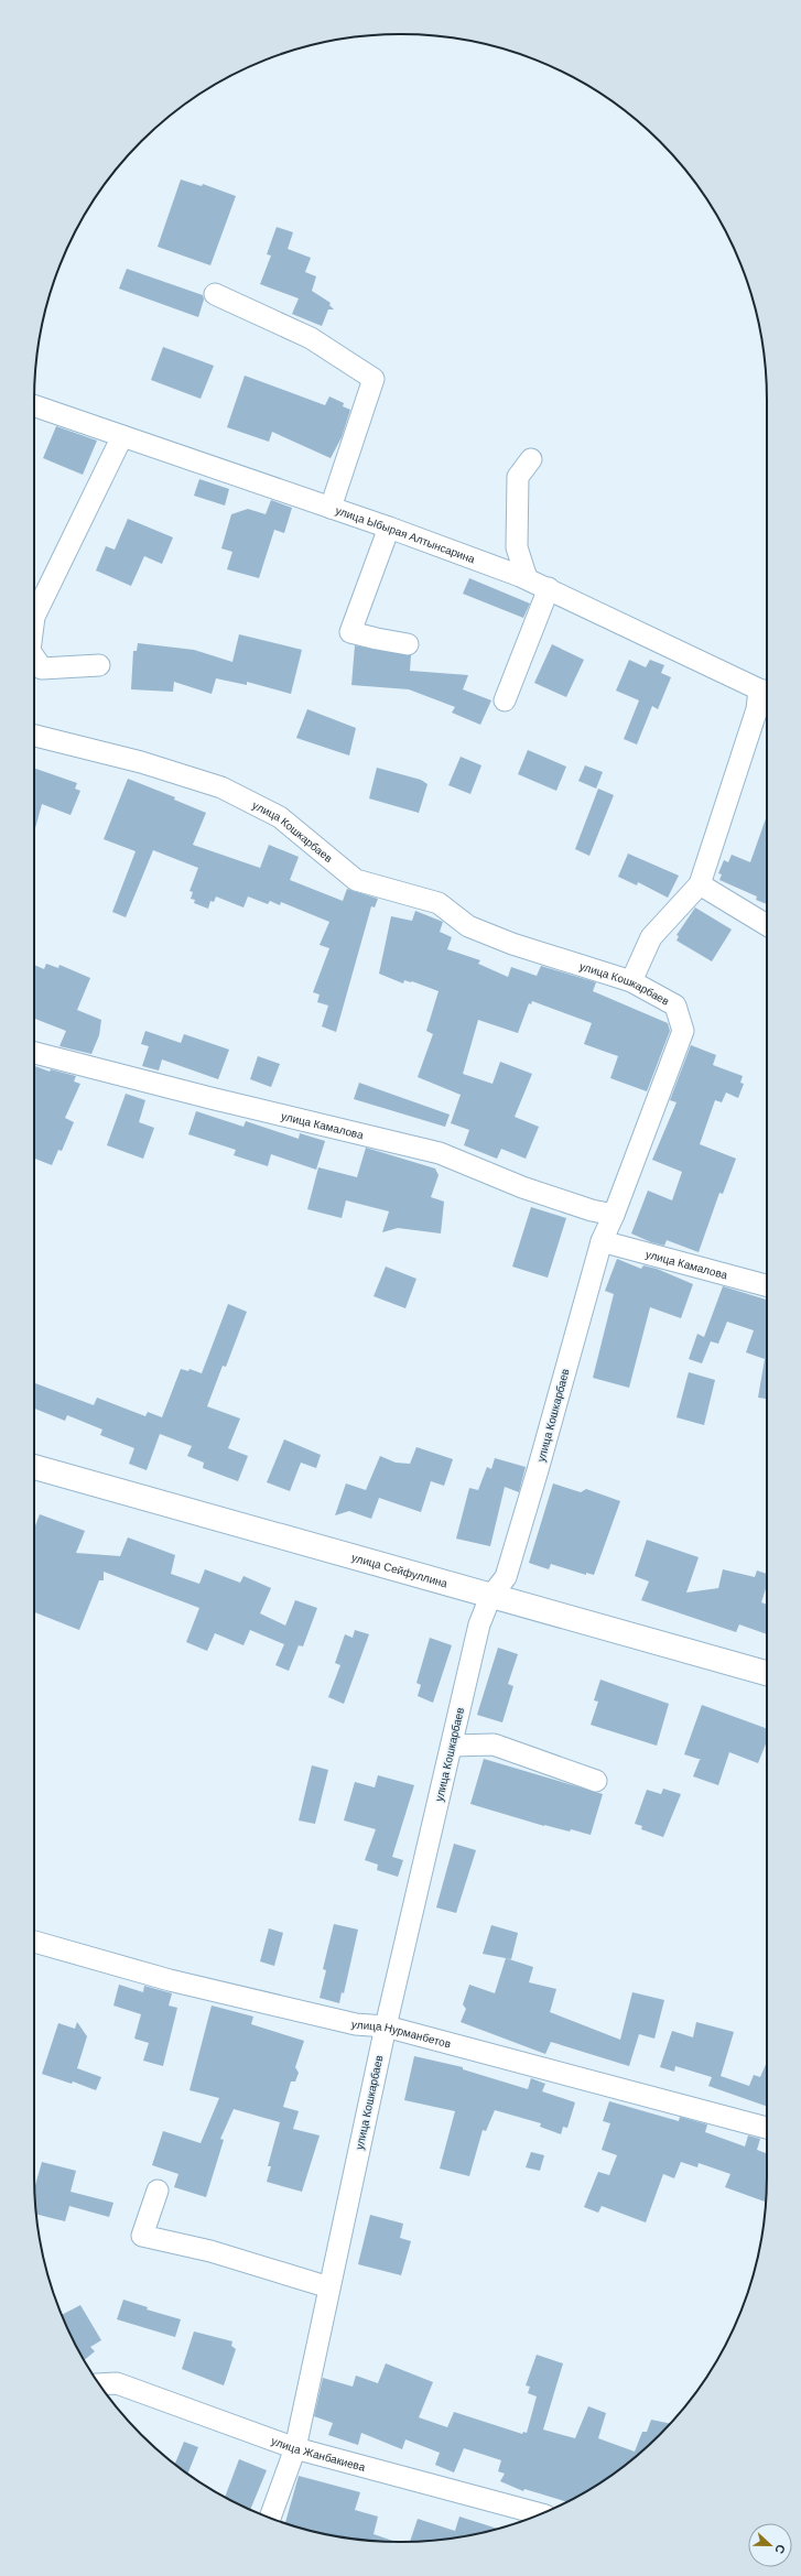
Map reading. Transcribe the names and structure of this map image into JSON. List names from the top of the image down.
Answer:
{
  "streets": {
    "street": [
      "улица Ыбырая Алтынсарина",
      "улица Кошкарбаев",
      "улица Камалова",
      "улица Сейфуллина",
      "улица Нурманбетов",
      "улица Жанбакиева"
    ]
  },
  "crossings": [
    ["улица Кошкарбаев", "улица Камалова"],
    ["улица Кошкарбаев", "улица Сейфуллина"],
    ["улица Кошкарбаев", "улица Нурманбетов"],
    ["улица Кошкарбаев", "улица Жанбакиева"]
  ],
  "north": "right"
}
